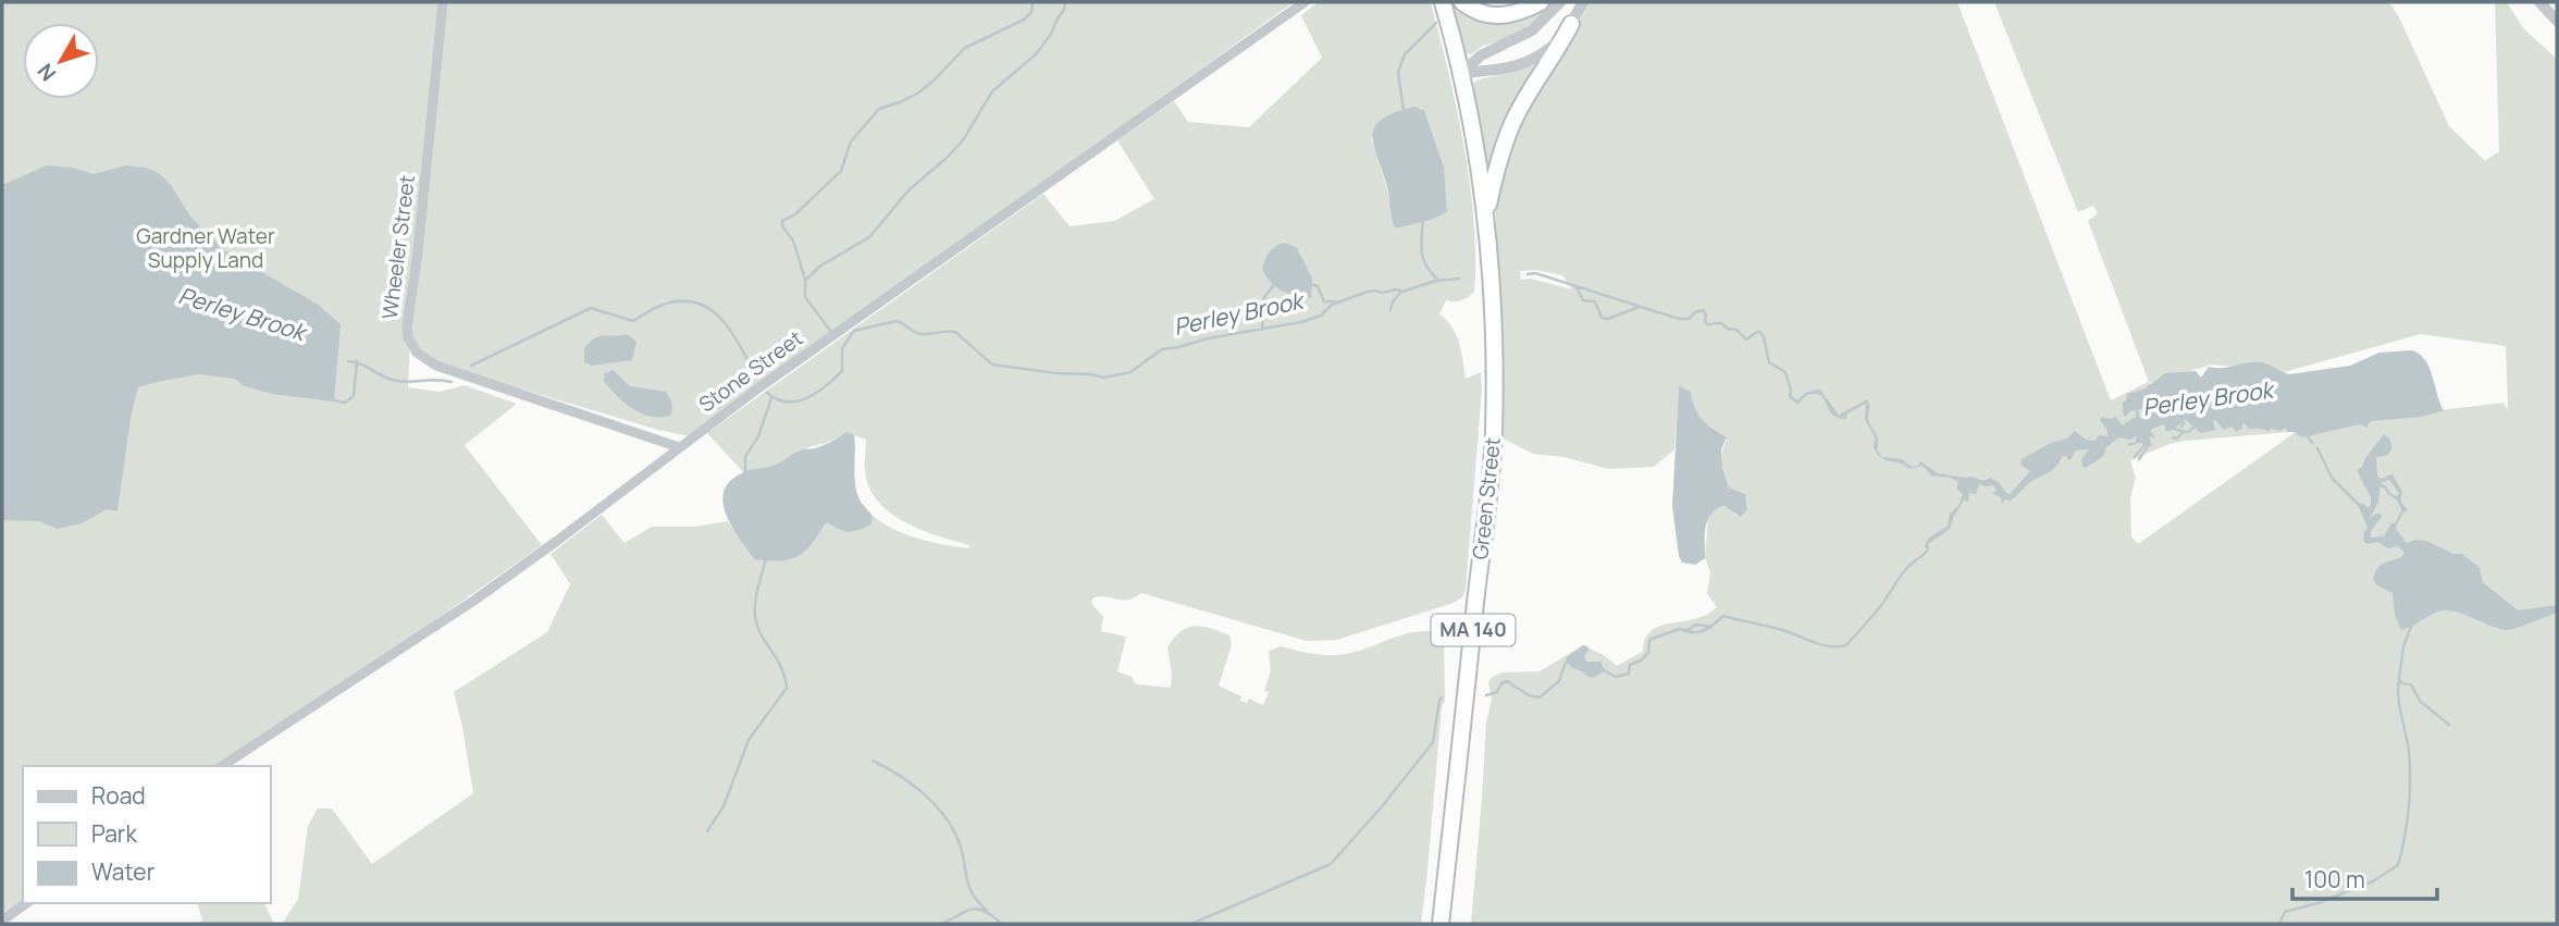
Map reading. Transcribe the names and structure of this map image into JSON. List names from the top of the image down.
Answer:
{
  "streets": {
    "highway": ["Green Street", "MA 140"],
    "street": ["Wheeler Street", "Stone Street"]
  },
  "crossings": [
    ["Wheeler Street", "Stone Street"],
    ["Green Street", "MA 140"]
  ],
  "water": ["Perley Brook"],
  "parks": ["Gardner Water Supply Land"],
  "legend": ["Road", "Park", "Water"],
  "scale_bar": "100 m",
  "north": "bottom left"
}
